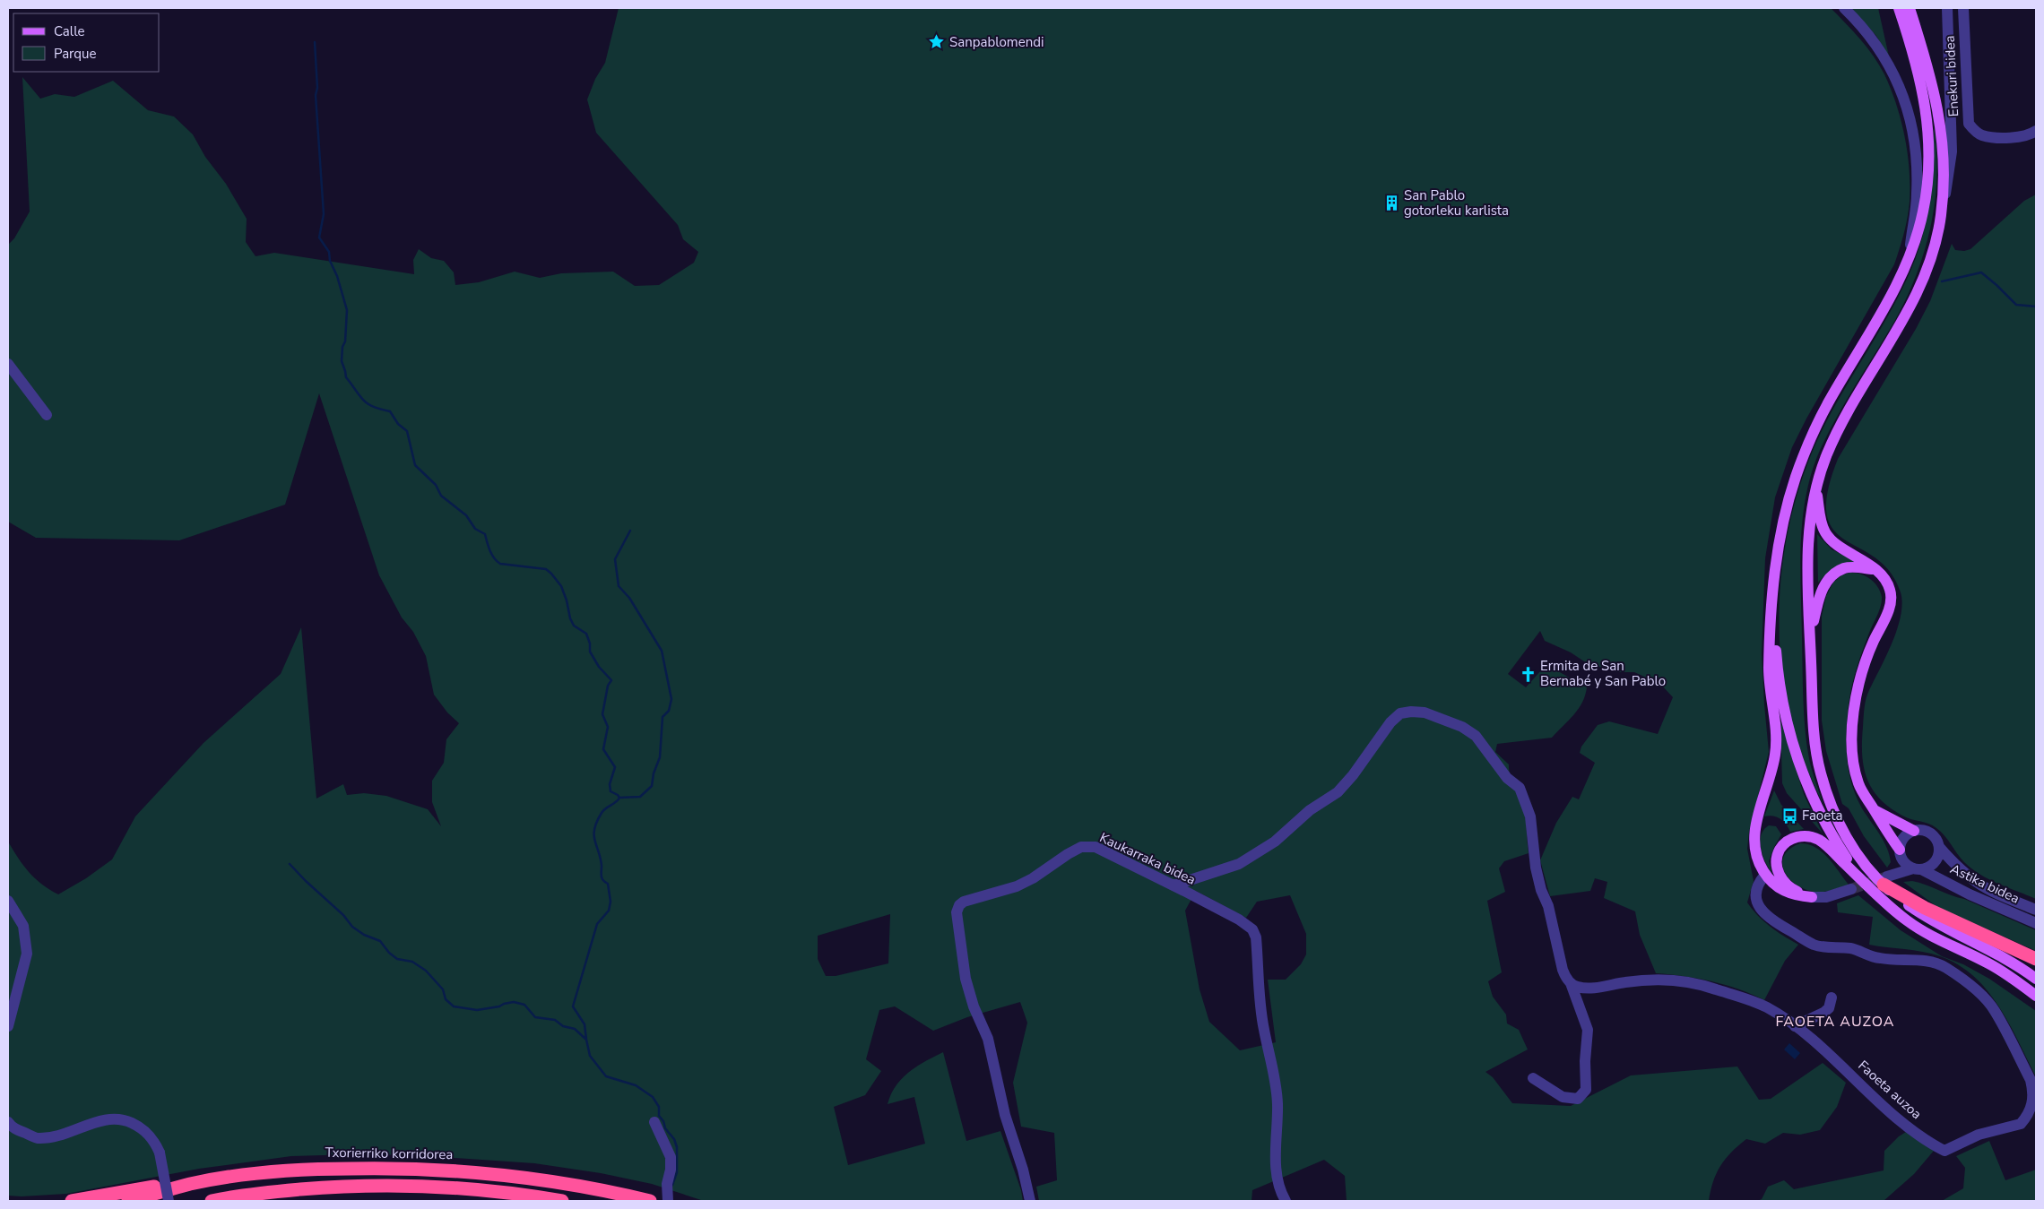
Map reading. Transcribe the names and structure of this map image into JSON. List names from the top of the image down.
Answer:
{
  "streets": {
    "highway": ["Txorierriko korridorea"],
    "street": [
      "Enekuri bidea",
      "Kaukarraka bidea",
      "Astika bidea",
      "Faoeta auzoa"
    ]
  },
  "districts": ["FAOETA AUZOA"],
  "places": {
    "place": ["Sanpablomendi"],
    "building": ["San Pablo gotorleku karlista"],
    "church": ["Ermita de San Bernabé y San Pablo"],
    "bus stop": ["Faoeta"]
  },
  "legend": ["Calle", "Parque"]
}
